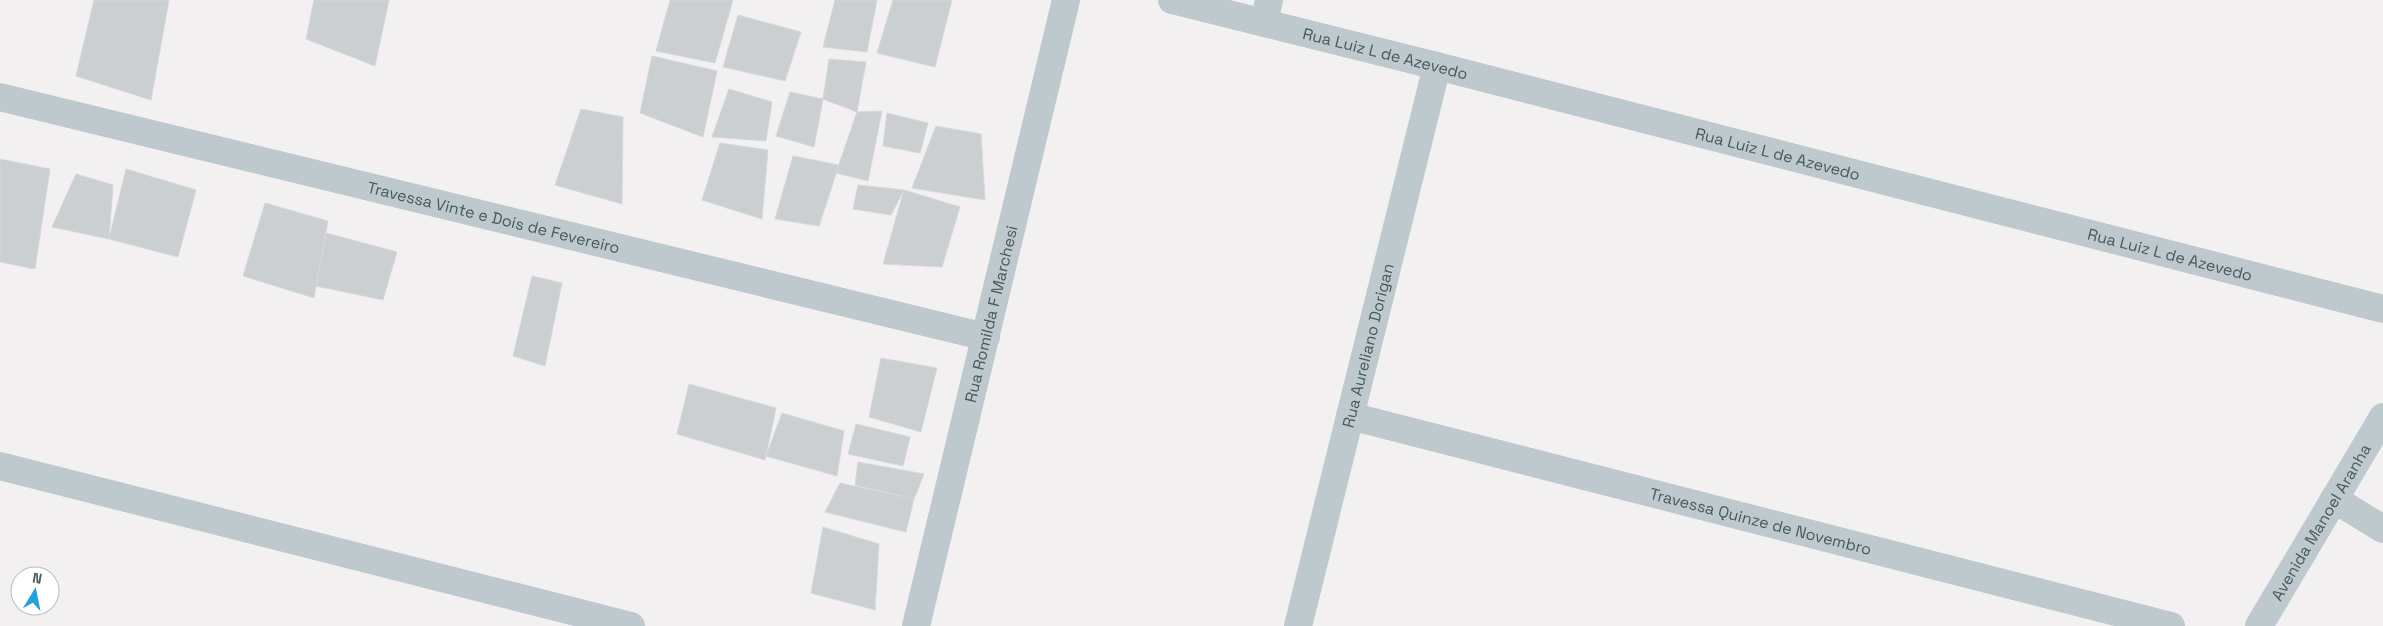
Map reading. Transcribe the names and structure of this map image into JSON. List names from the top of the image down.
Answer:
{
  "streets": {
    "street": [
      "Rua Luiz L de Azevedo",
      "Travessa Vinte e Dois de Fevereiro",
      "Rua Romilda F Marchesi",
      "Rua Aureliano Dorigan",
      "Travessa Quinze de Novembro",
      "Avenida Manoel Aranha"
    ]
  },
  "crossings": [
    ["Rua Luiz L de Azevedo", "Rua Aureliano Dorigan"],
    ["Travessa Vinte e Dois de Fevereiro", "Rua Romilda F Marchesi"],
    ["Rua Aureliano Dorigan", "Travessa Quinze de Novembro"]
  ],
  "north": "top"
}
